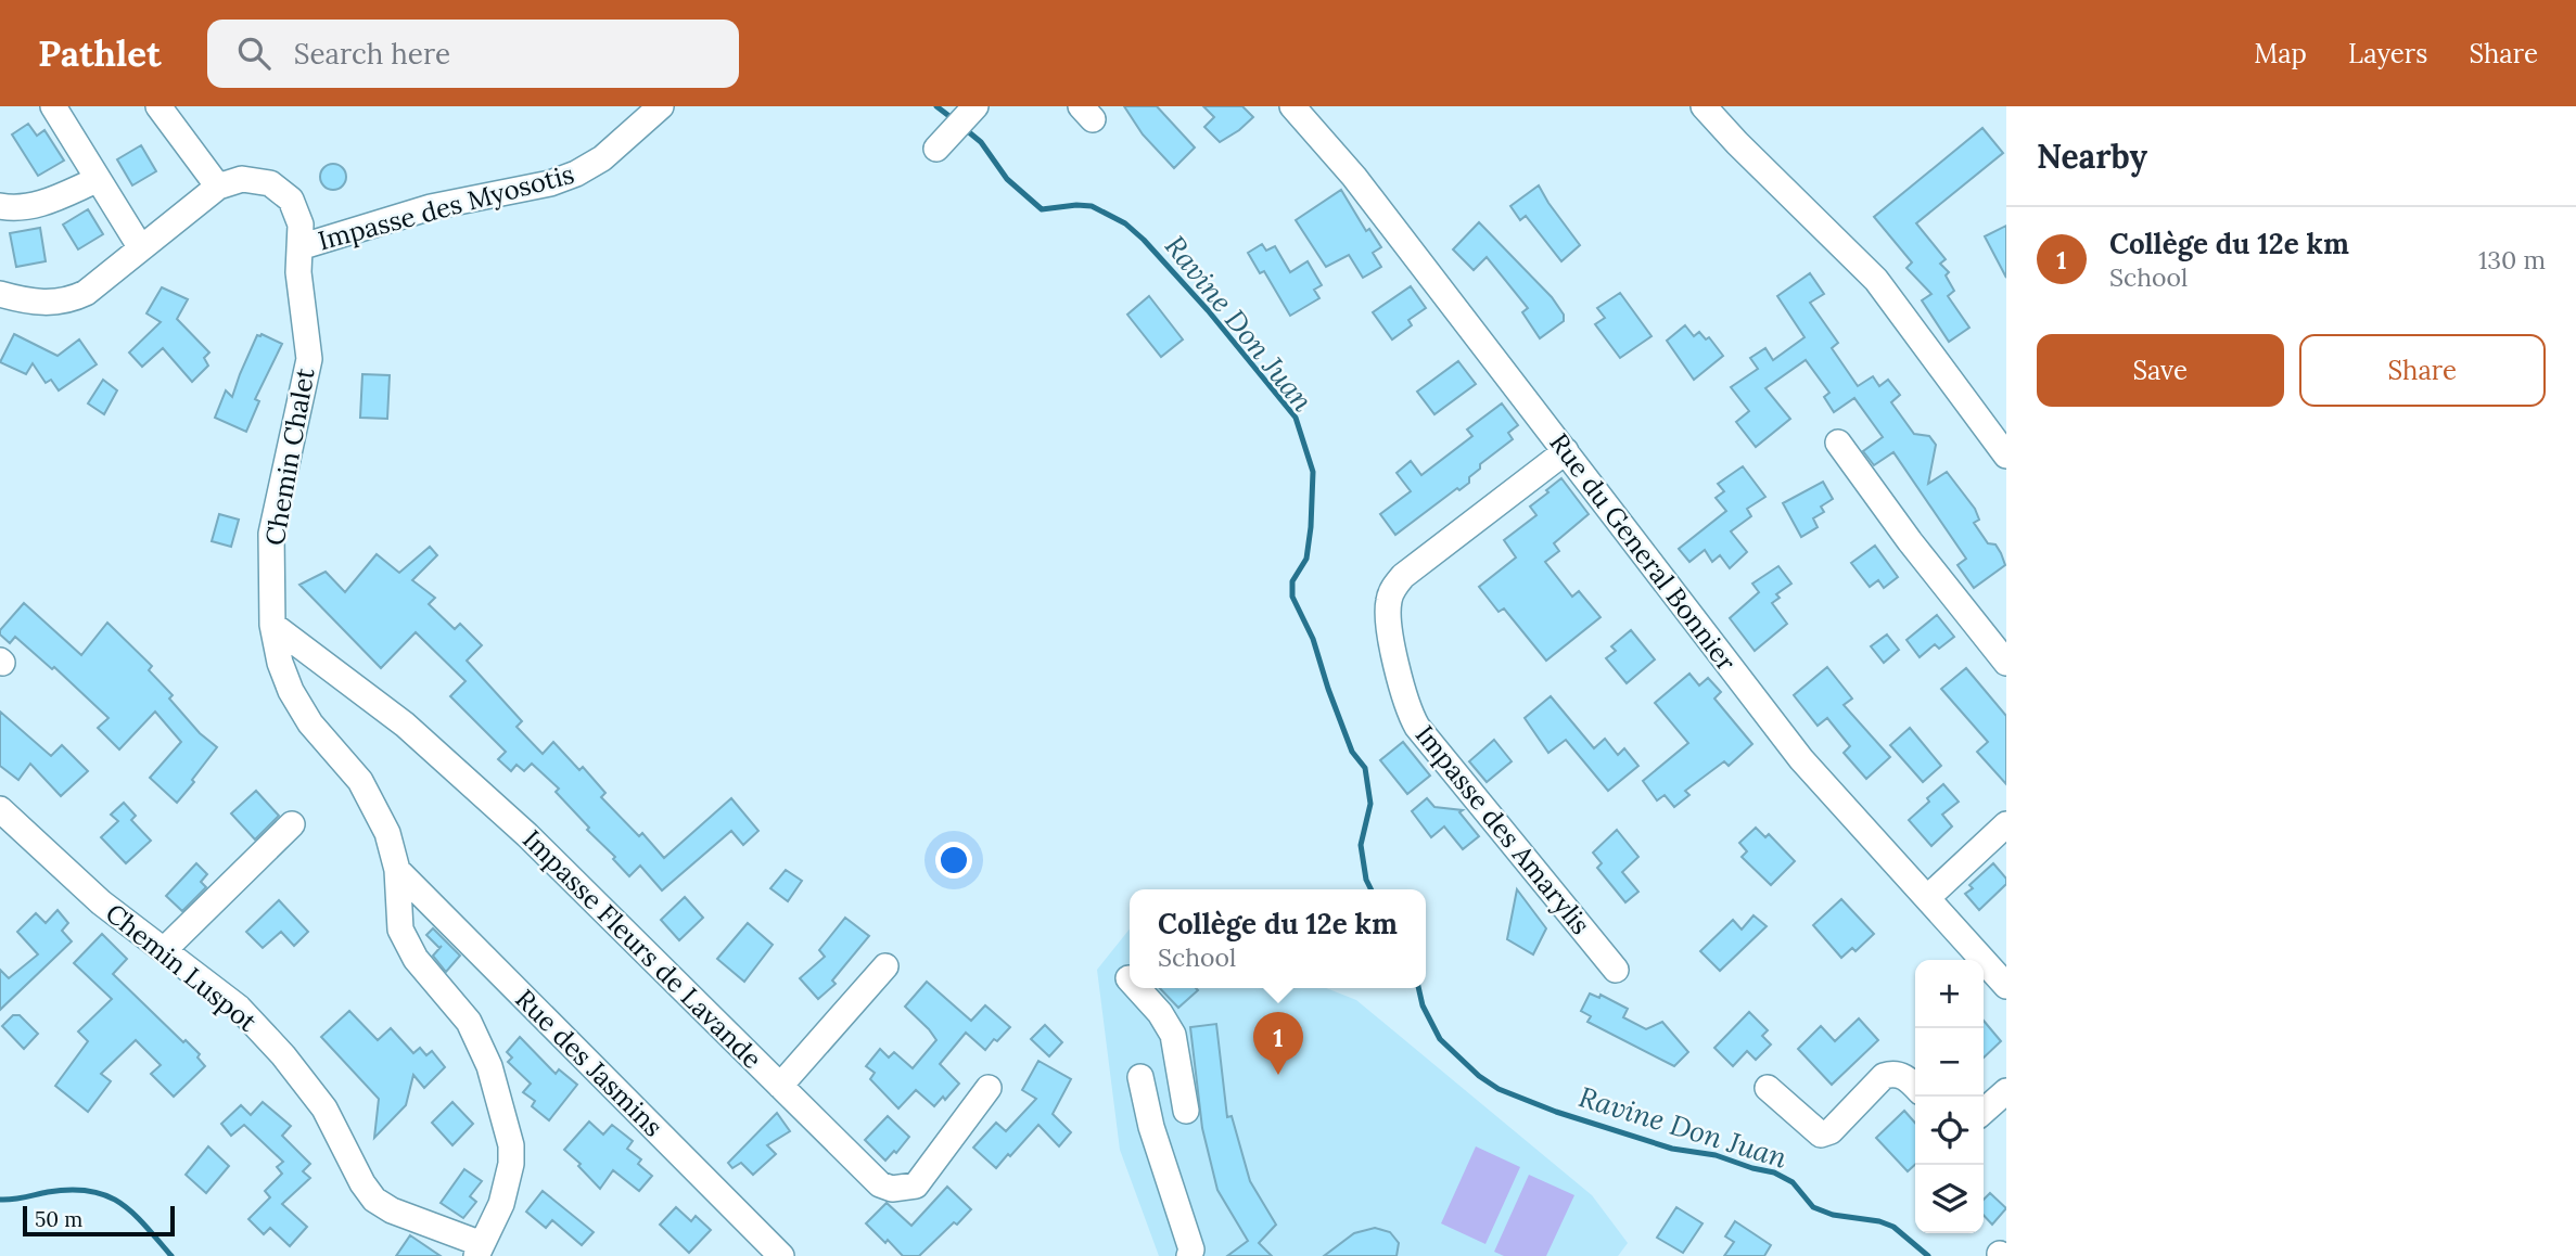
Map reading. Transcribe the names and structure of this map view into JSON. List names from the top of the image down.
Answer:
{
  "streets": {
    "street": [
      "Impasse des Myosotis",
      "Chemin Chalet",
      "Rue du General Bonnier",
      "Impasse des Amarylis",
      "Impasse Fleurs de Lavande",
      "Chemin Luspot",
      "Rue des Jasmins"
    ]
  },
  "crossings": [
    ["Impasse des Myosotis", "Chemin Chalet"],
    ["Chemin Chalet", "Impasse Fleurs de Lavande"],
    ["Chemin Chalet", "Chemin Luspot"],
    ["Chemin Chalet", "Rue des Jasmins"],
    ["Rue du General Bonnier", "Impasse des Amarylis"]
  ],
  "water": ["Ravine Don Juan"],
  "scale_bar": "50 m",
  "page": {
    "header": "Pathlet",
    "search": "Search here",
    "nav": ["Map", "Layers", "Share"],
    "heading": "Nearby",
    "list": [
      {
        "mark": "1",
        "name": "Collège du 12e km",
        "note": "School",
        "value": "130 m"
      }
    ],
    "buttons": ["Save", "Share"],
    "popup": ["Collège du 12e km", "School"],
    "map_buttons": ["+", "−"],
    "pins": "1",
    "scale": "50 m"
  }
}
